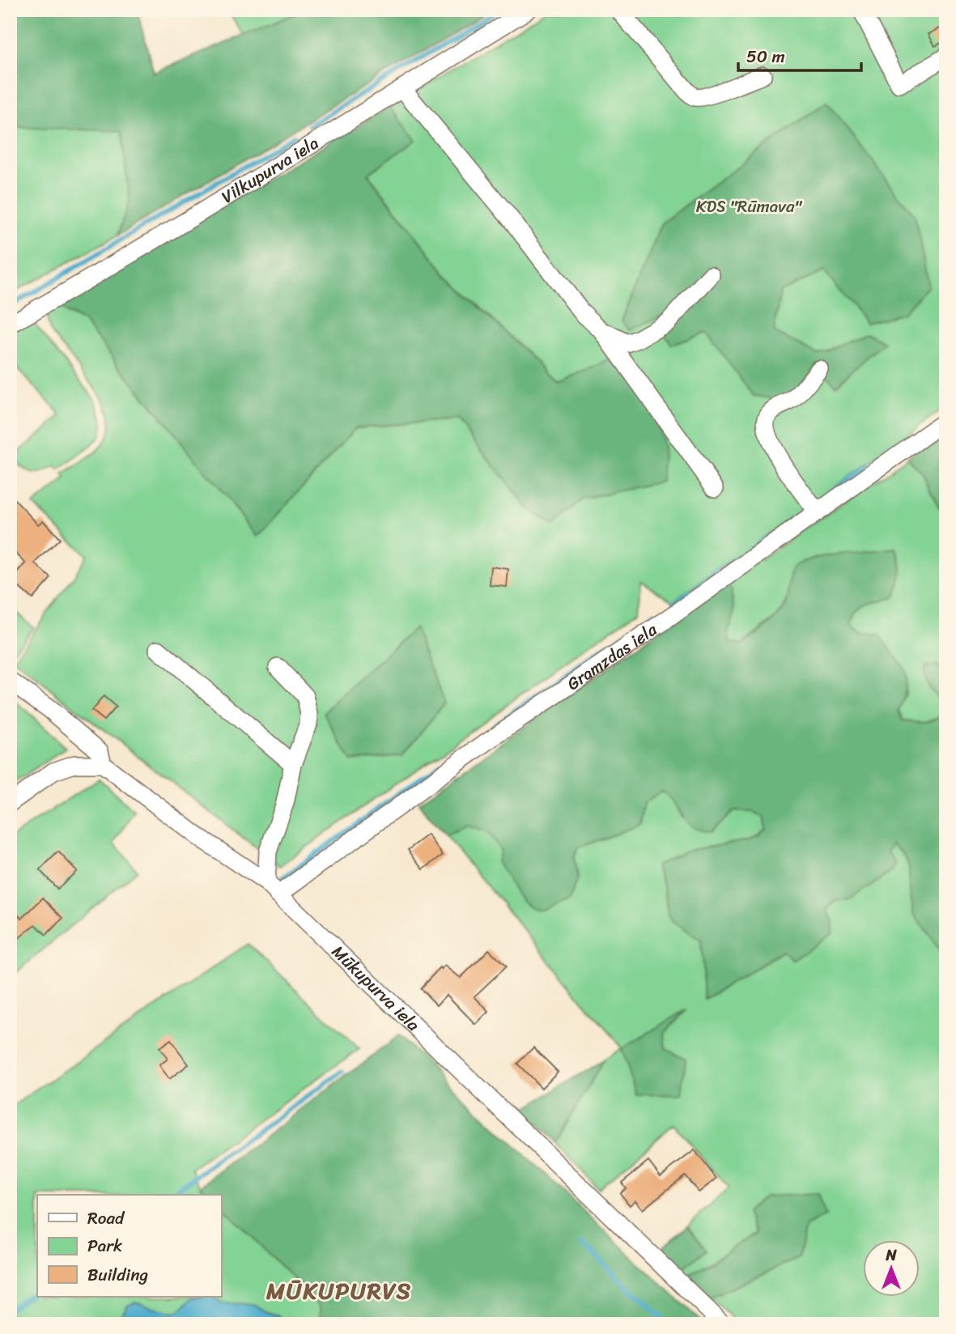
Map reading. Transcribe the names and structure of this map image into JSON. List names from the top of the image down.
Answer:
{
  "streets": {
    "street": ["Vilkupurva iela", "Gramzdas iela", "Mūkupurva iela"]
  },
  "crossings": [
    ["Gramzdas iela", "Mūkupurva iela"]
  ],
  "districts": ["MŪKUPURVS"],
  "parks": ["KDS \"Rūmava\""],
  "legend": ["Road", "Park", "Building"],
  "scale_bar": "50 m",
  "north": "top"
}
